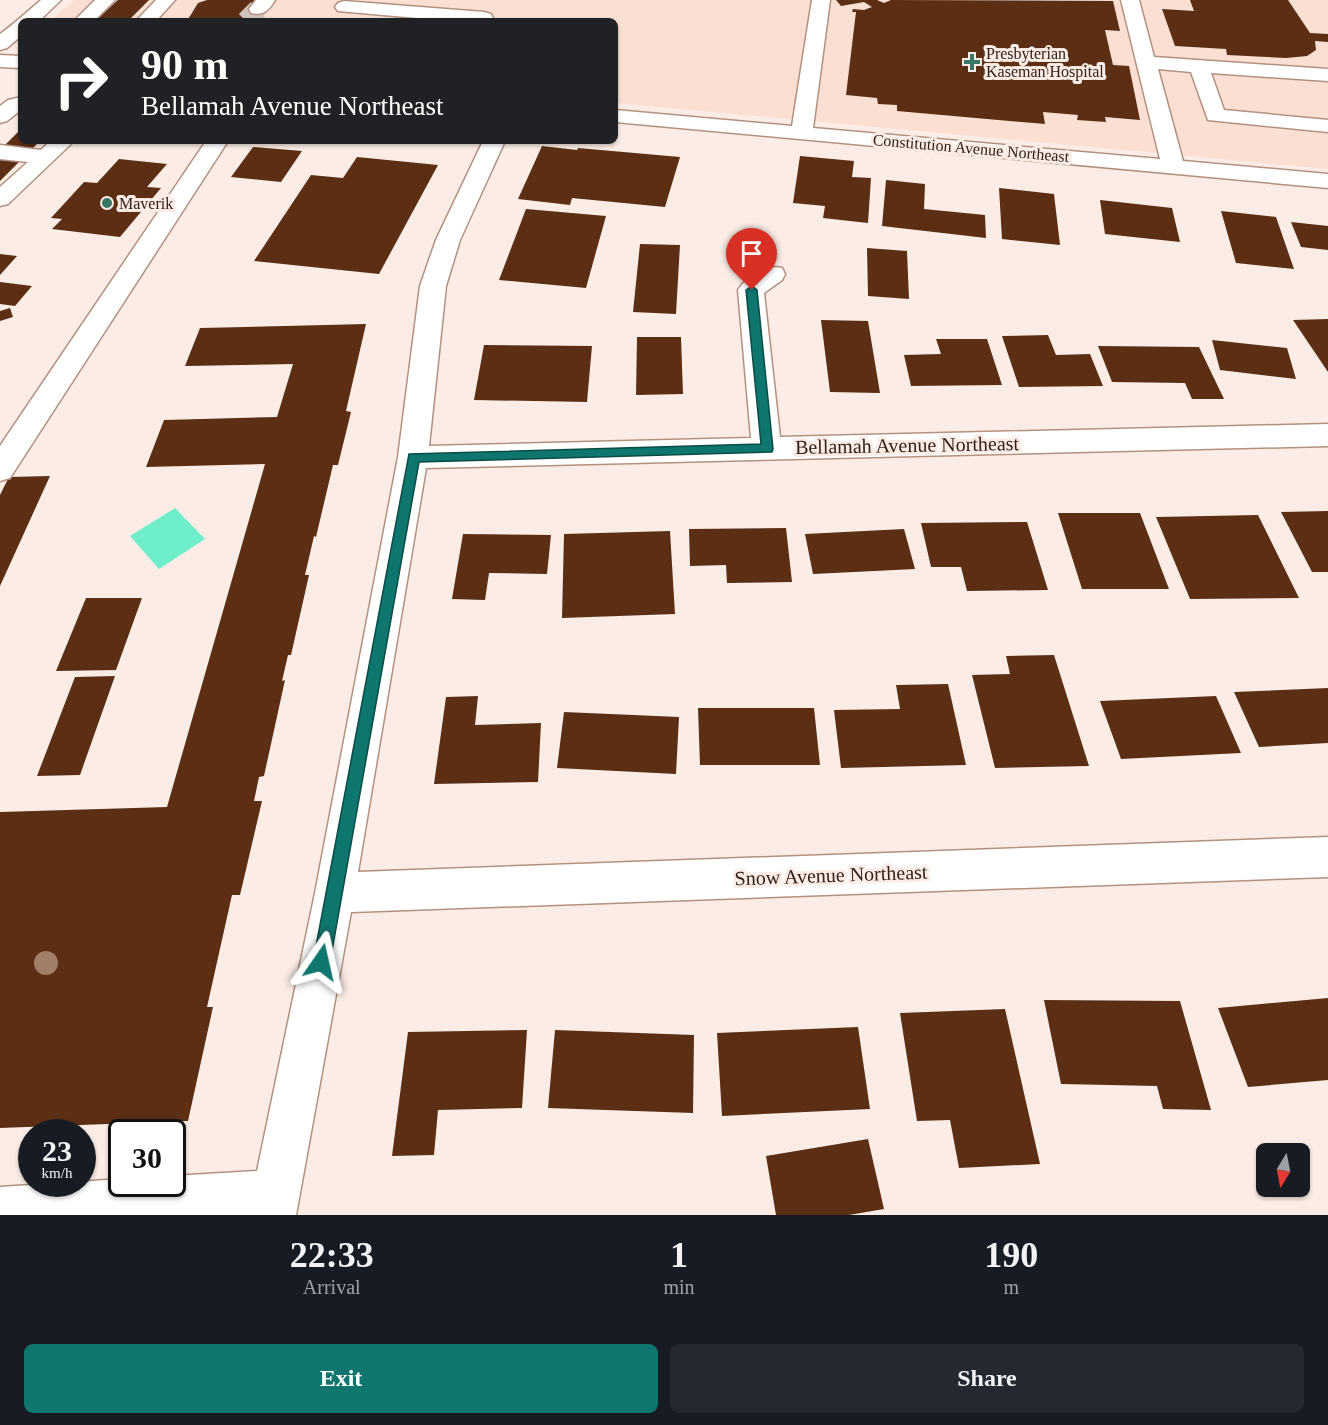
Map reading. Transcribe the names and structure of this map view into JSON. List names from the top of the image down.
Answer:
{
  "streets": {
    "street": ["Constitution Avenue Northeast", "Bellamah Avenue Northeast", "Snow Avenue Northeast"]
  },
  "places": {
    "health": ["Presbyterian Kaseman Hospital"],
    "other": ["Maverik"]
  },
  "north": "bottom",
  "page": {
    "turn": ["90 m", "Bellamah Avenue Northeast"],
    "speed": "23 km/h",
    "limit": "30",
    "eta": [
      "22:33",
      "Arrival",
      "1",
      "min",
      "190",
      "m"
    ],
    "buttons": ["Exit", "Share"]
  }
}
